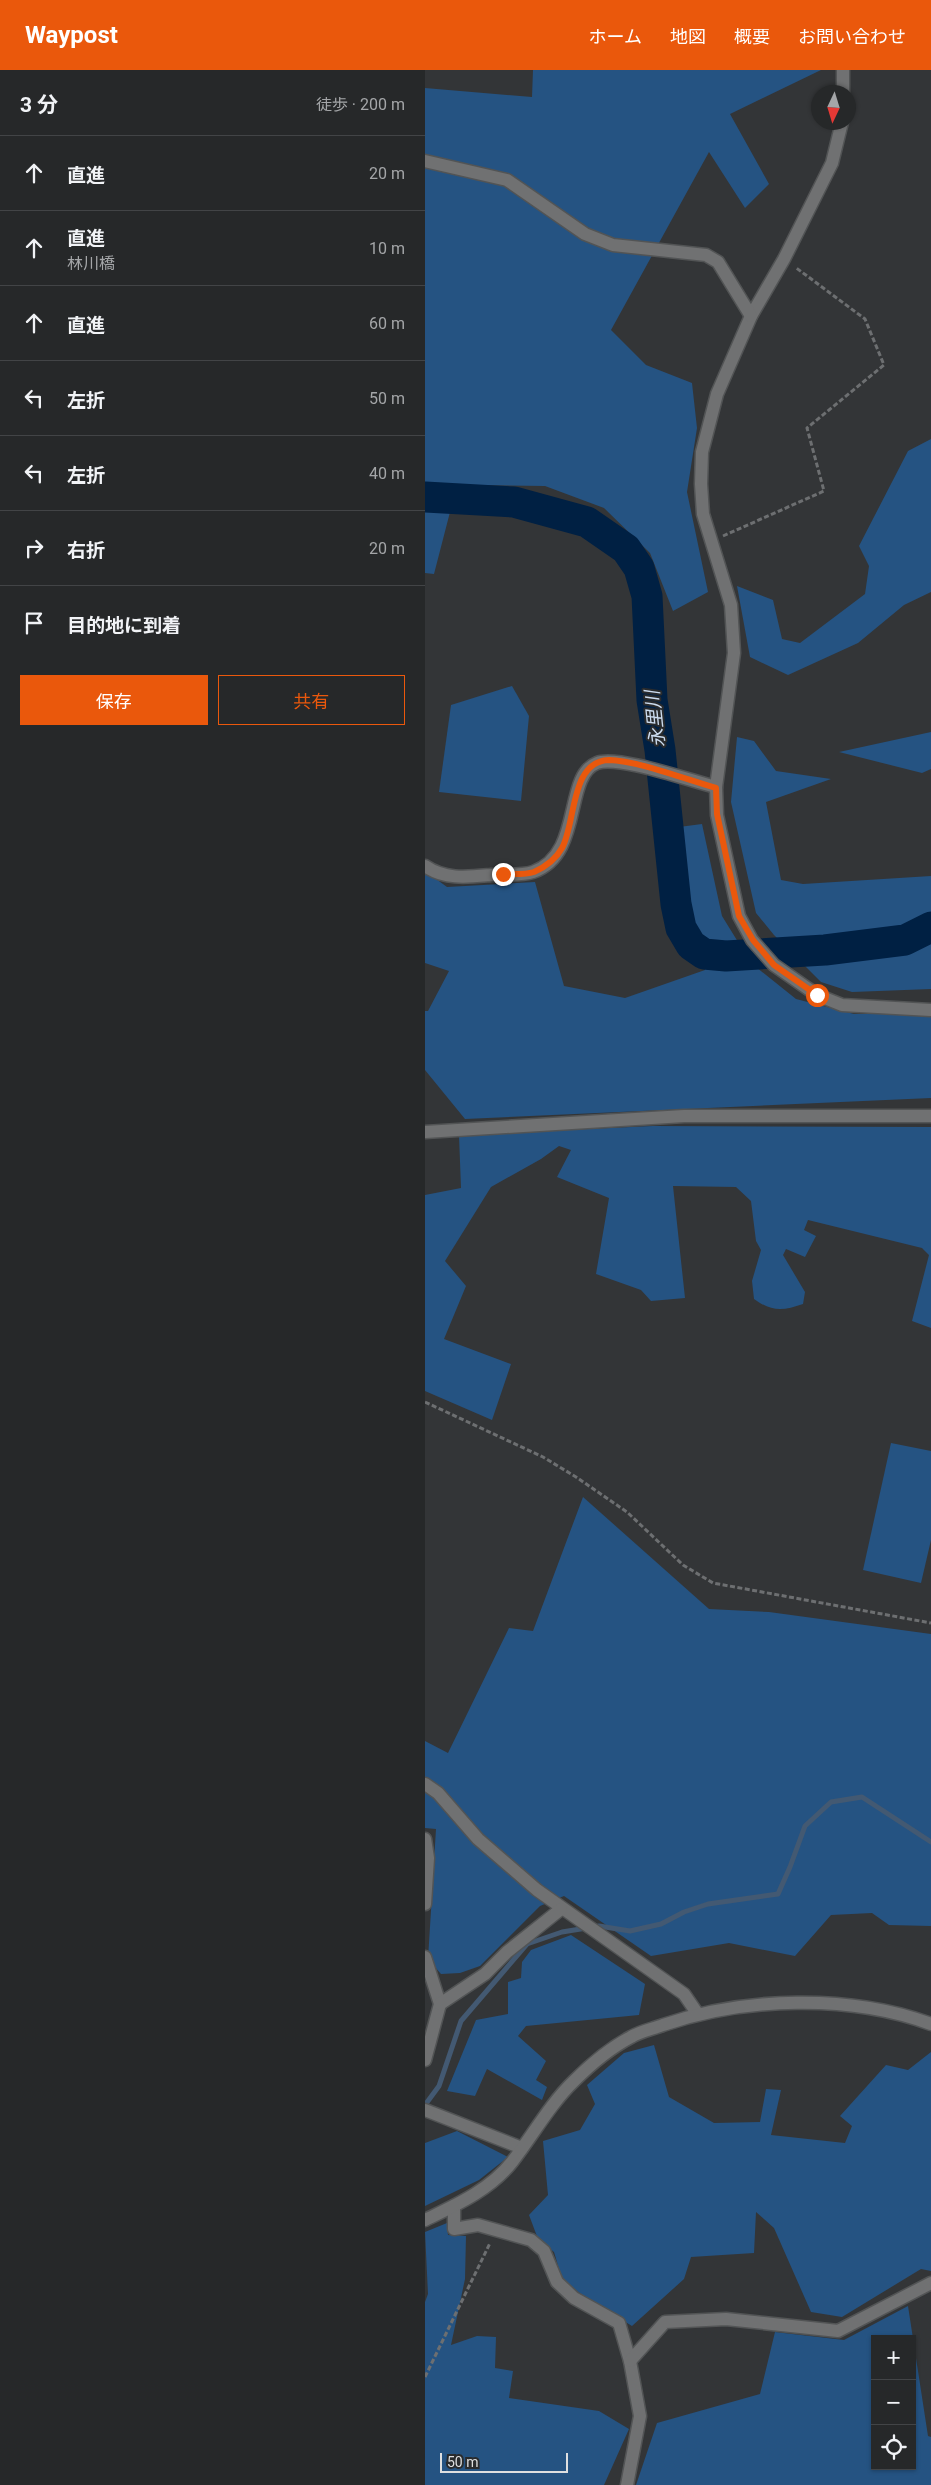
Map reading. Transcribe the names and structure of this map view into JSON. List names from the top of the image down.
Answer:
{
  "water": ["永里川"],
  "scale_bar": "50 m",
  "north": "bottom",
  "page": {
    "header": "Waypost",
    "nav": [
      "ホーム",
      "地図",
      "概要",
      "お問い合わせ"
    ],
    "heading": ["3 分", "徒歩 · 200 m"],
    "list": [
      ["直進", "20 m"],
      ["直進", "林川橋", "10 m"],
      ["直進", "60 m"],
      ["左折", "50 m"],
      ["左折", "40 m"],
      ["右折", "20 m"],
      "目的地に到着"
    ],
    "buttons": ["保存", "共有"],
    "map_buttons": ["+", "−"],
    "scale": "50 m"
  }
}
